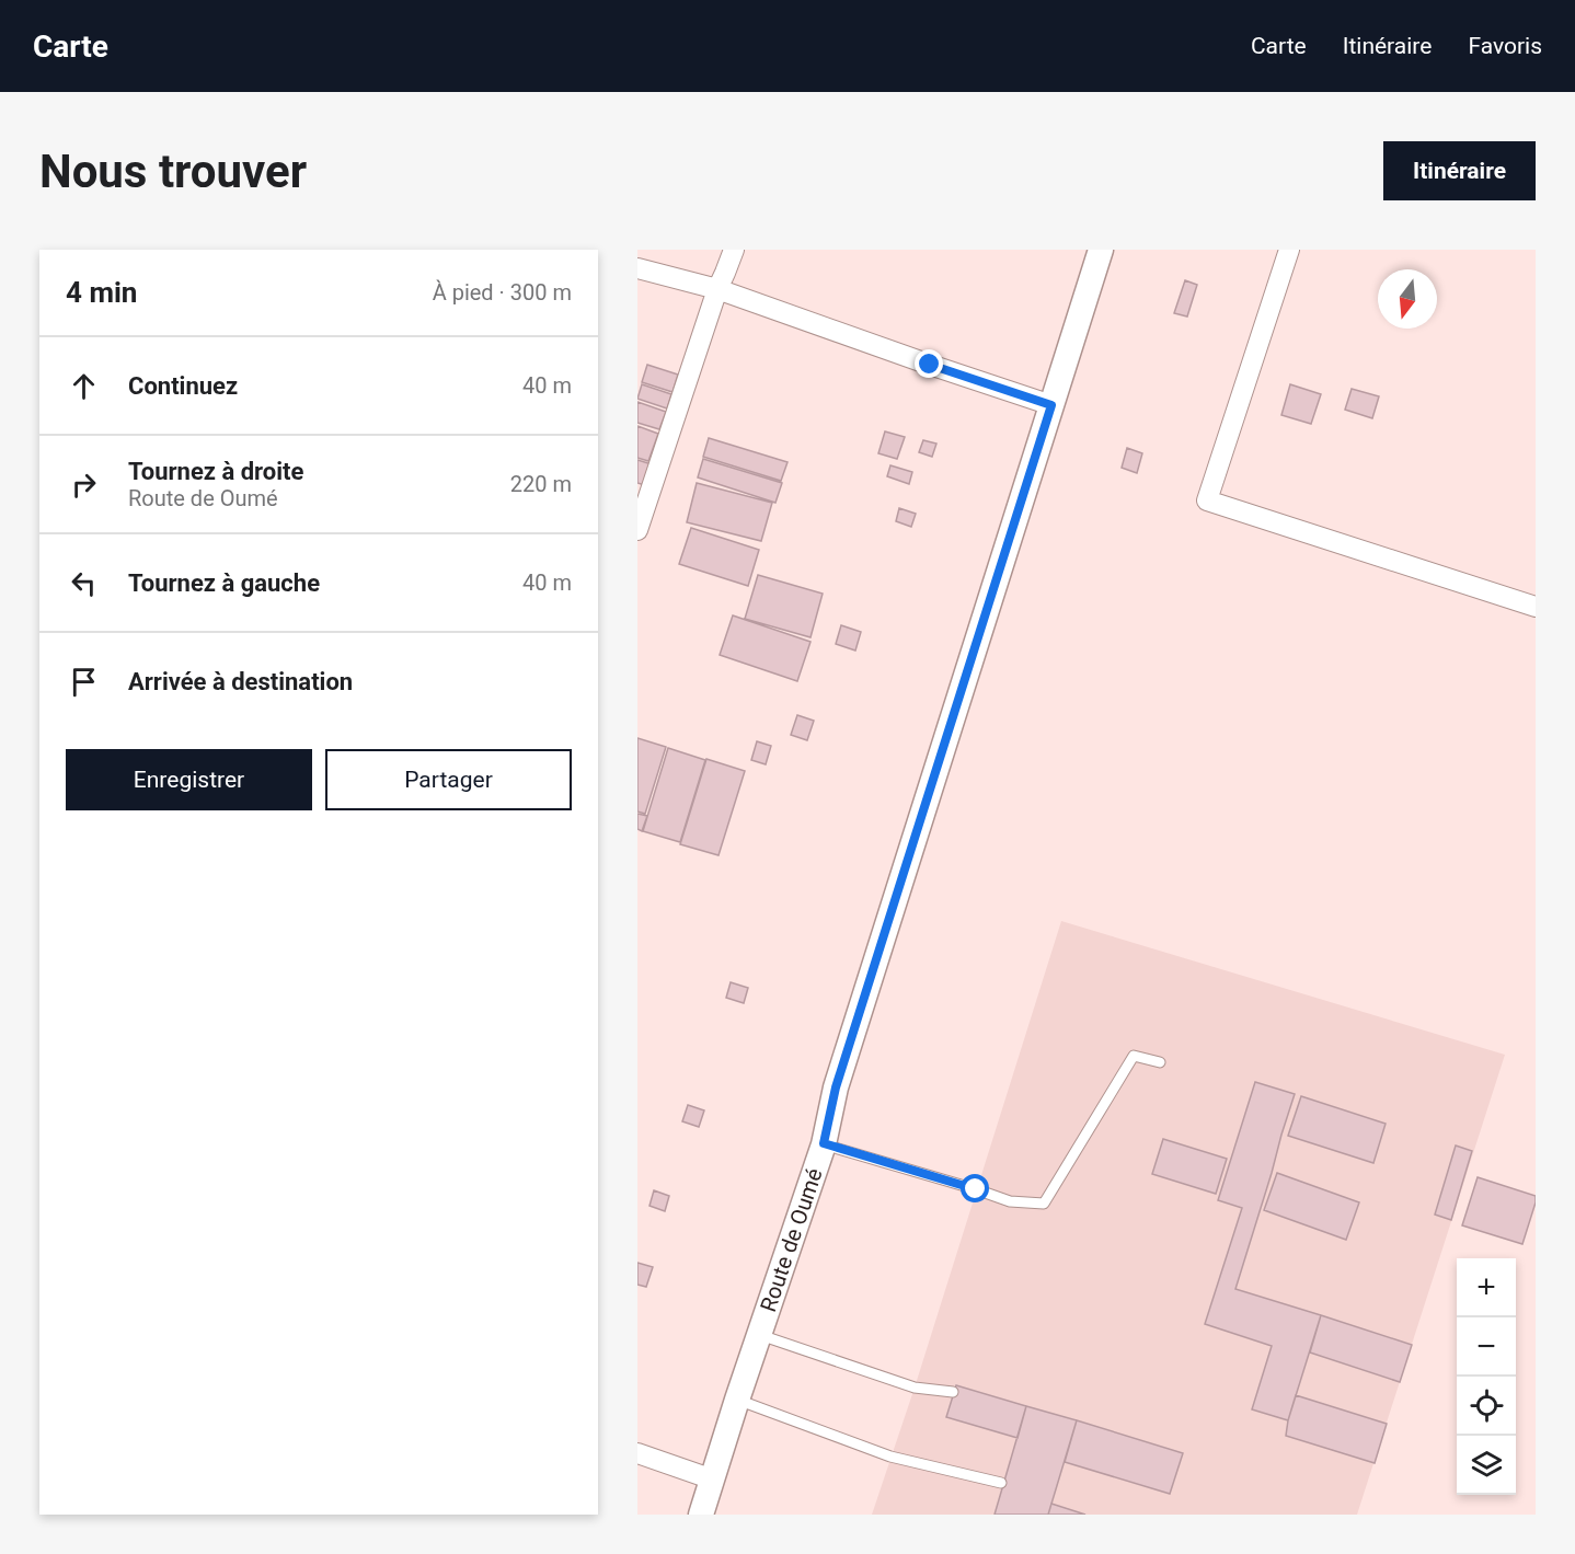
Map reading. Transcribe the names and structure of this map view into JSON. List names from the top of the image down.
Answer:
{
  "streets": {
    "street": ["Route de Oumé"]
  },
  "north": "bottom",
  "page": {
    "header": "Carte",
    "nav": ["Carte", "Itinéraire", "Favoris"],
    "buttons": [
      "Itinéraire",
      ["Enregistrer", "Partager"]
    ],
    "title": "Nous trouver",
    "heading": ["4 min", "À pied · 300 m"],
    "list": [
      ["Continuez", "40 m"],
      ["Tournez à droite", "Route de Oumé", "220 m"],
      ["Tournez à gauche", "40 m"],
      "Arrivée à destination"
    ],
    "map_buttons": ["+", "−"]
  }
}
